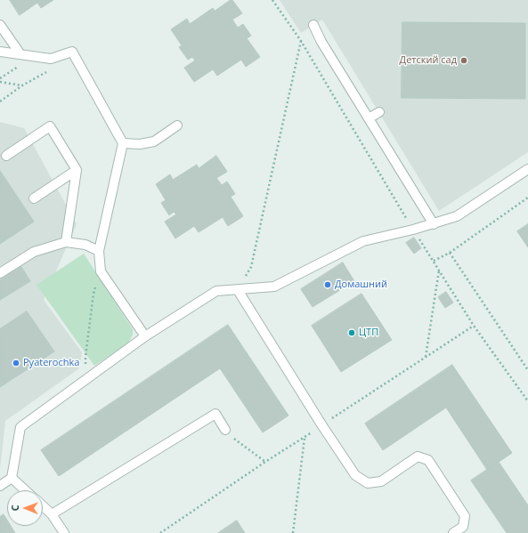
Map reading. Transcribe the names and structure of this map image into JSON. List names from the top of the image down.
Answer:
{
  "places": [
    "Детский сад",
    "Домашний",
    "ЦТП",
    "Pyaterochka"
  ],
  "north": "left"
}
